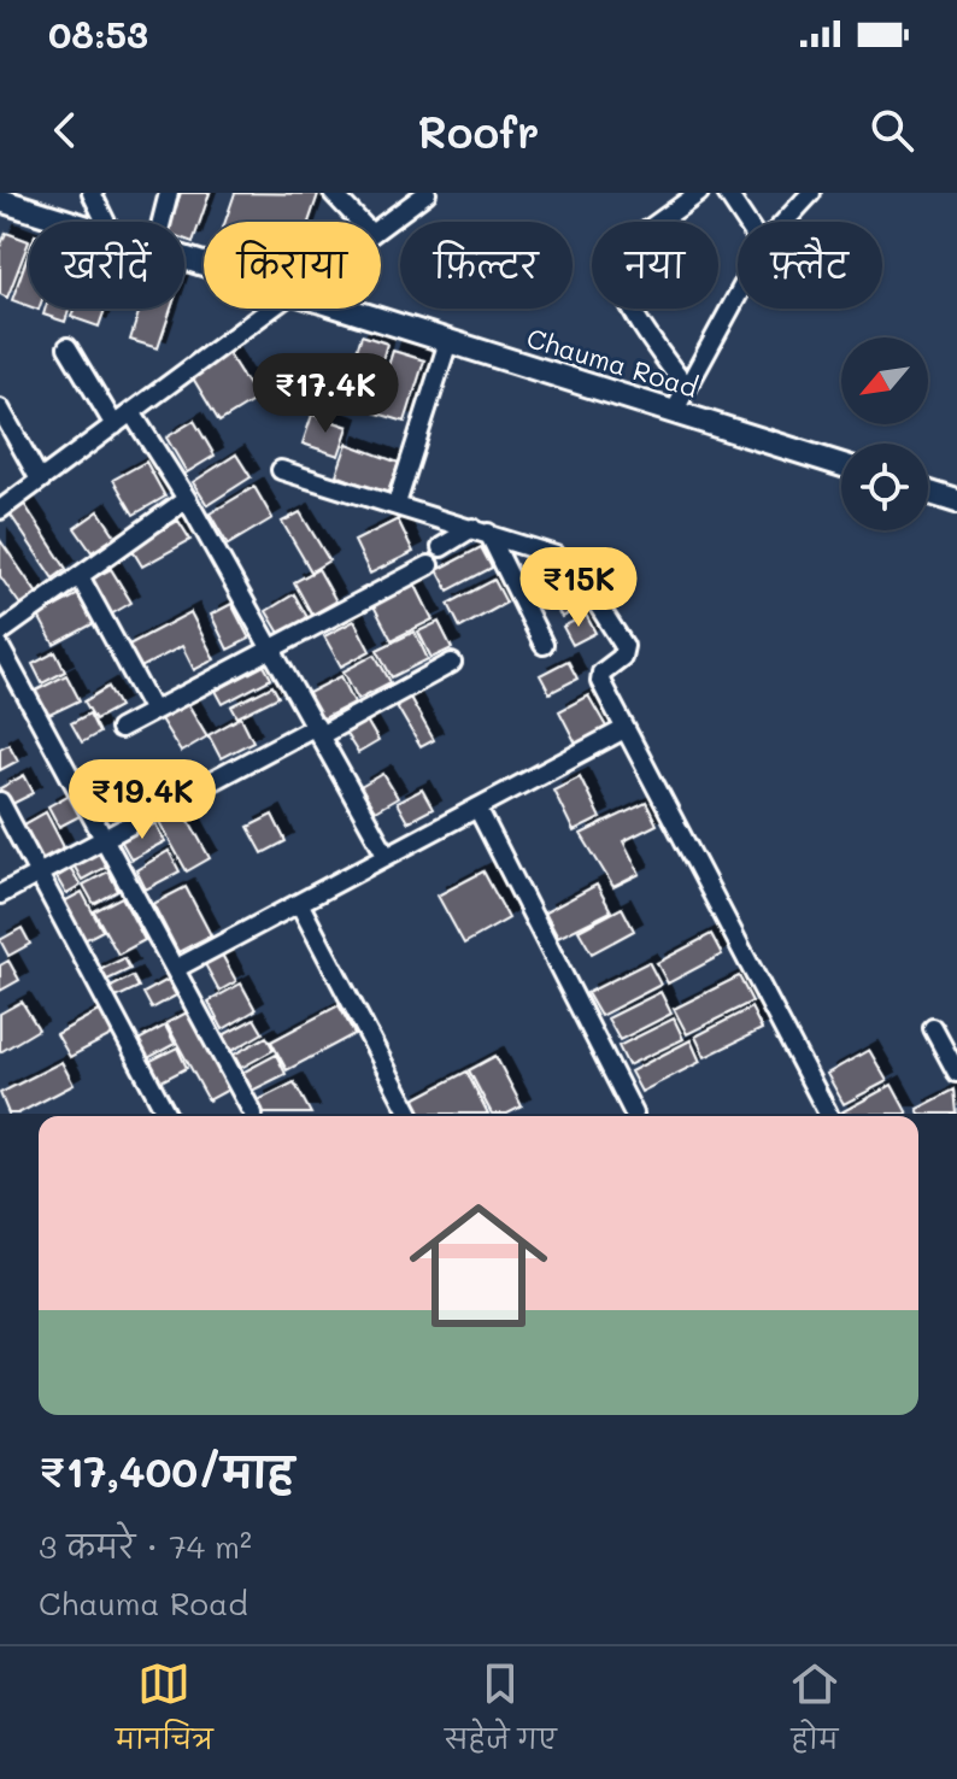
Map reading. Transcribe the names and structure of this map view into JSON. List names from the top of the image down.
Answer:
{
  "streets": {
    "street": ["Chauma Road"]
  },
  "north": "bottom left",
  "page": {
    "status": "08:53",
    "header": "Roofr",
    "chip": [
      "खरीदें",
      "किराया",
      "फ़िल्टर",
      "नया",
      "फ़्लैट"
    ],
    "price": ["₹17.4K", "₹15K", "₹19.4K"],
    "list": [
      {
        "name": "₹17,400/माह",
        "note": "3 कमरे · 74 m² · Chauma Road"
      }
    ],
    "tabs": ["मानचित्र", "सहेजे गए", "होम"]
  }
}
